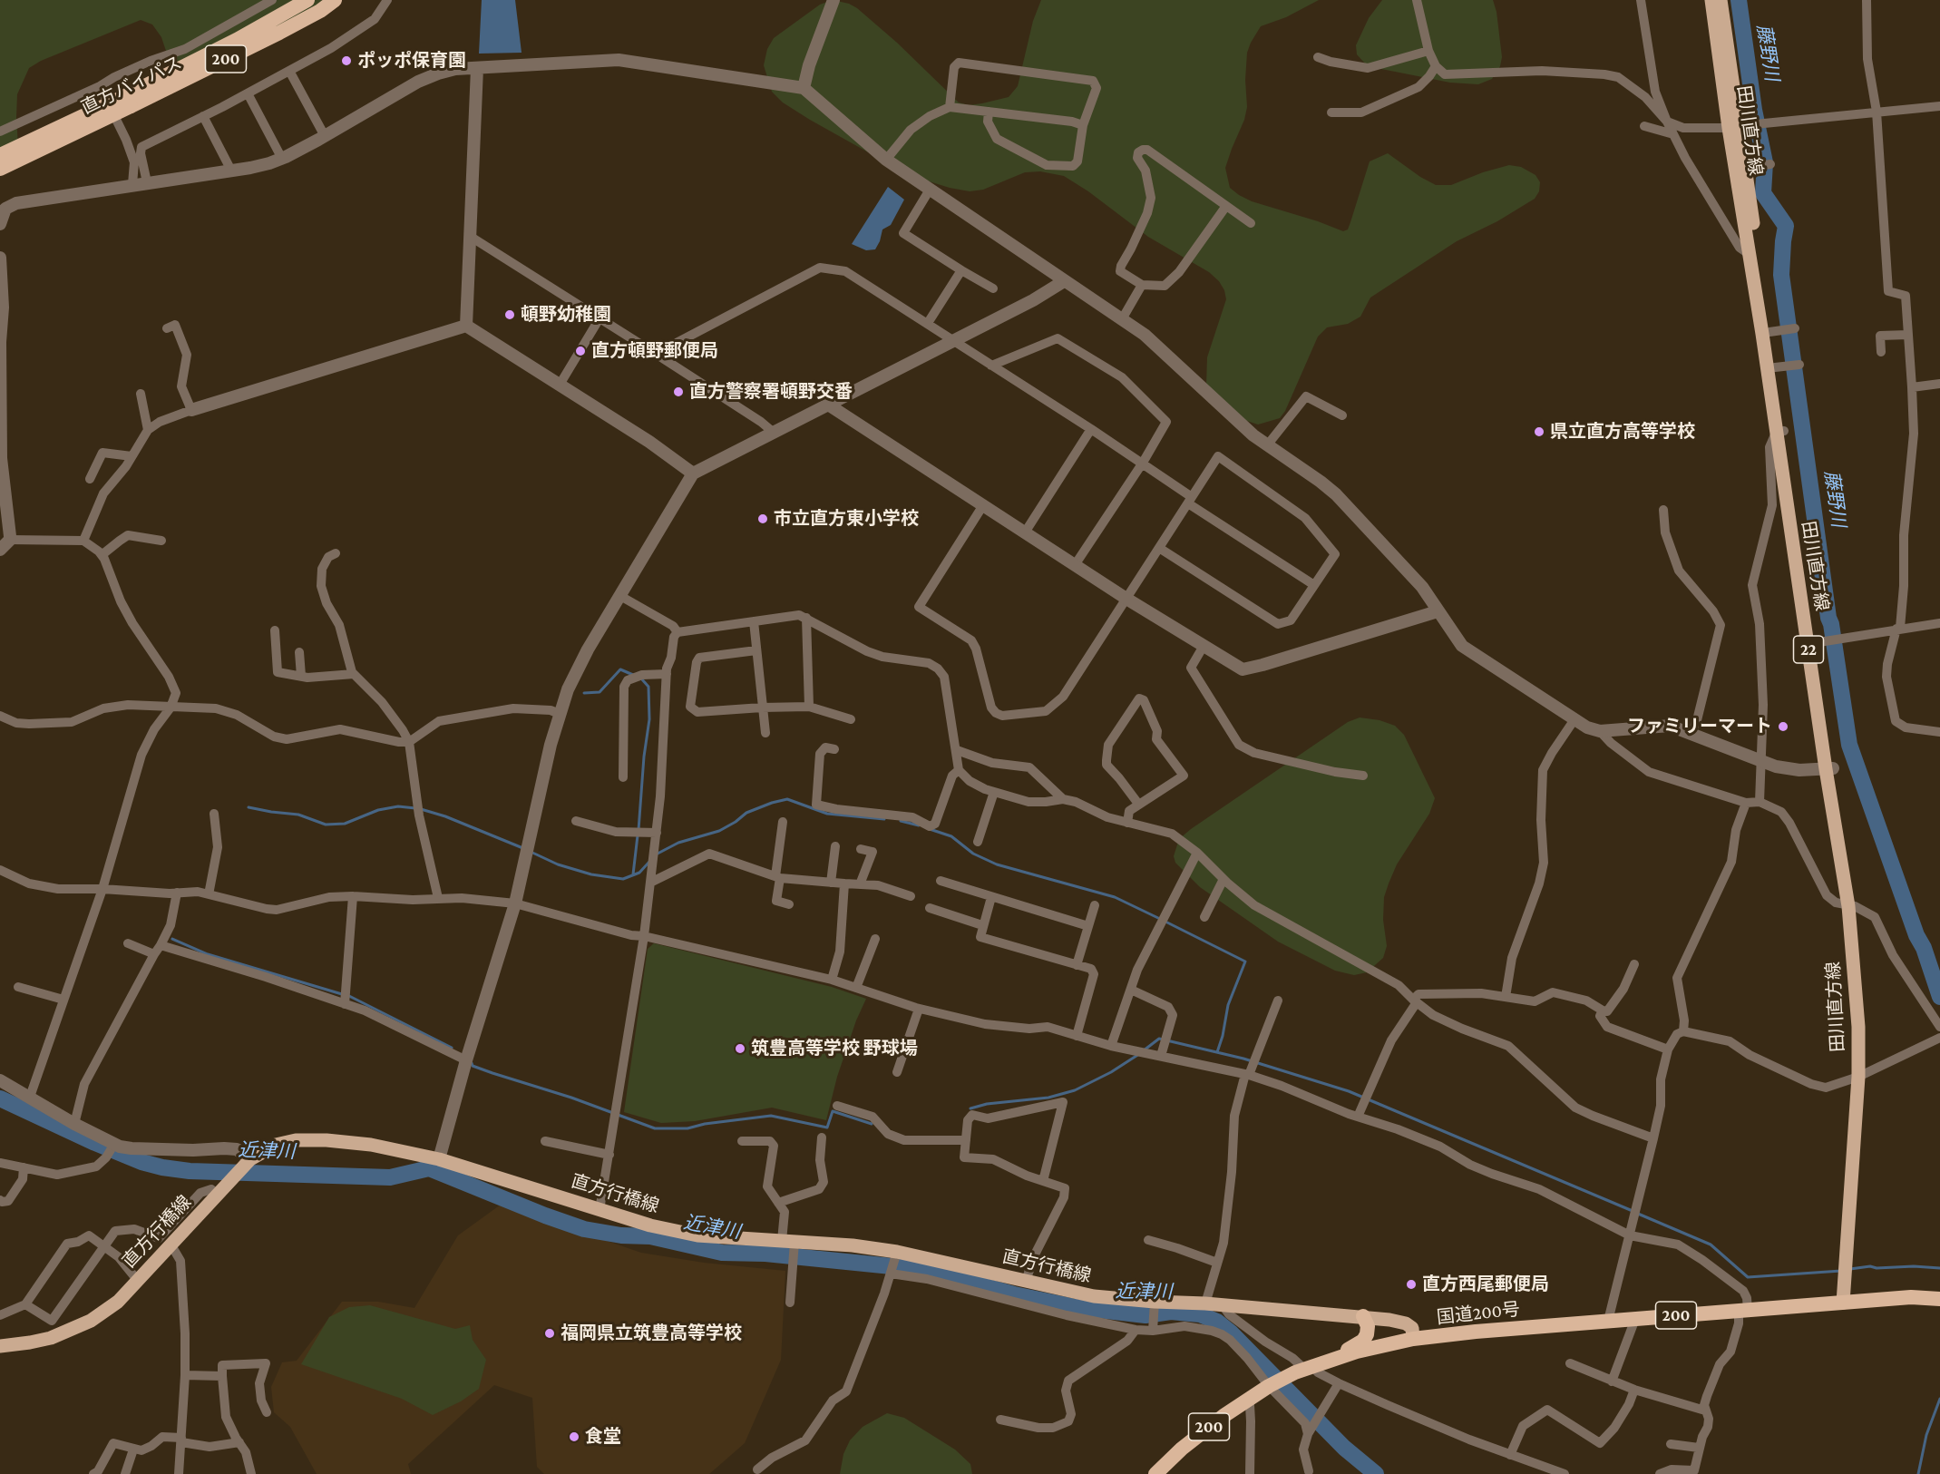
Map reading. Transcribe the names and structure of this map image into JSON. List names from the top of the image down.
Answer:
{
  "streets": {
    "highway": ["200", "直方バイパス", "国道200号"],
    "main road": ["田川直方線", "22", "直方行橋線"]
  },
  "crossings": [
    ["田川直方線", "国道200号"],
    ["直方行橋線", "国道200号"]
  ],
  "water": ["藤野川", "近津川"],
  "places": [
    "ポッポ保育園",
    "頓野幼稚園",
    "直方頓野郵便局",
    "直方警察署頓野交番",
    "県立直方高等学校",
    "市立直方東小学校",
    "ファミリーマート",
    "筑豊高等学校 野球場",
    "直方西尾郵便局",
    "福岡県立筑豊高等学校",
    "食堂"
  ]
}
